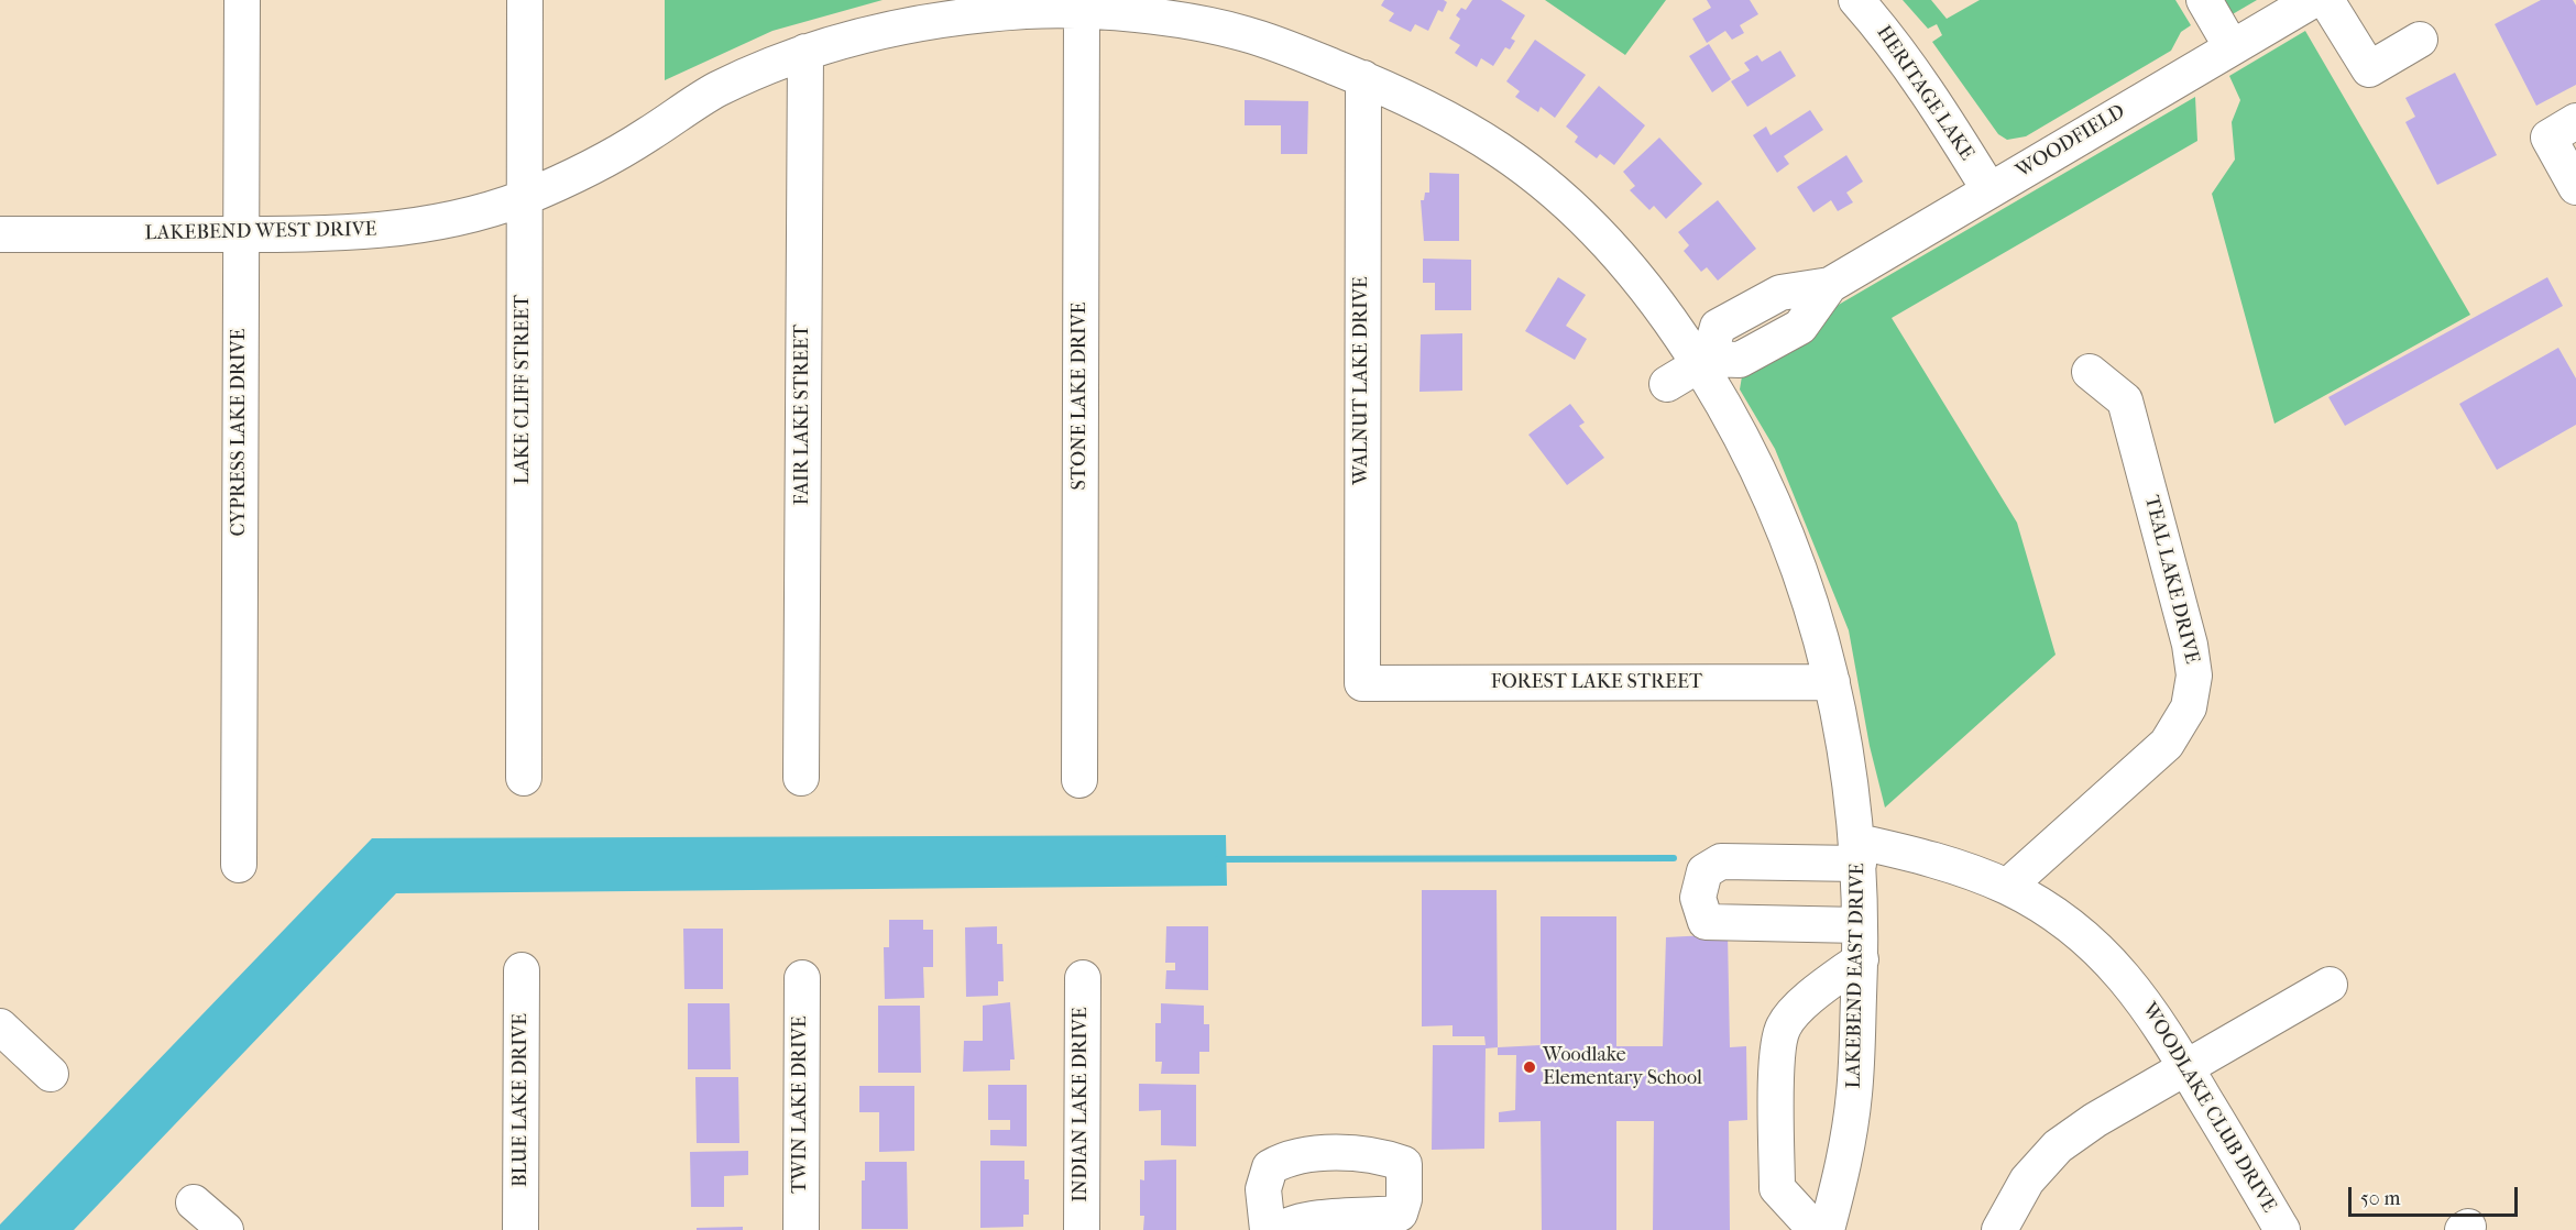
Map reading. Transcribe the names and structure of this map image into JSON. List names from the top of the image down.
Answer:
{
  "streets": {
    "street": [
      "HERITAGE LAKE",
      "WOODFIELD",
      "LAKEBEND WEST DRIVE",
      "WALNUT LAKE DRIVE",
      "LAKE CLIFF STREET",
      "STONE LAKE DRIVE",
      "FAIR LAKE STREET",
      "CYPRESS LAKE DRIVE",
      "TEAL LAKE DRIVE",
      "FOREST LAKE STREET",
      "LAKEBEND EAST DRIVE",
      "BLUE LAKE DRIVE",
      "TWIN LAKE DRIVE",
      "INDIAN LAKE DRIVE",
      "WOODLAKE CLUB DRIVE"
    ]
  },
  "crossings": [
    ["HERITAGE LAKE", "WOODFIELD"],
    ["WOODFIELD", "LAKEBEND WEST DRIVE"],
    ["LAKEBEND WEST DRIVE", "WALNUT LAKE DRIVE"],
    ["LAKEBEND WEST DRIVE", "LAKE CLIFF STREET"],
    ["LAKEBEND WEST DRIVE", "STONE LAKE DRIVE"],
    ["LAKEBEND WEST DRIVE", "FAIR LAKE STREET"],
    ["LAKEBEND WEST DRIVE", "CYPRESS LAKE DRIVE"],
    ["LAKEBEND WEST DRIVE", "FOREST LAKE STREET"],
    ["LAKEBEND WEST DRIVE", "LAKEBEND EAST DRIVE"],
    ["WALNUT LAKE DRIVE", "FOREST LAKE STREET"],
    ["TEAL LAKE DRIVE", "WOODLAKE CLUB DRIVE"],
    ["FOREST LAKE STREET", "LAKEBEND EAST DRIVE"],
    ["LAKEBEND EAST DRIVE", "WOODLAKE CLUB DRIVE"]
  ],
  "places": ["Woodlake Elementary School"],
  "scale_bar": "50 m"
}
